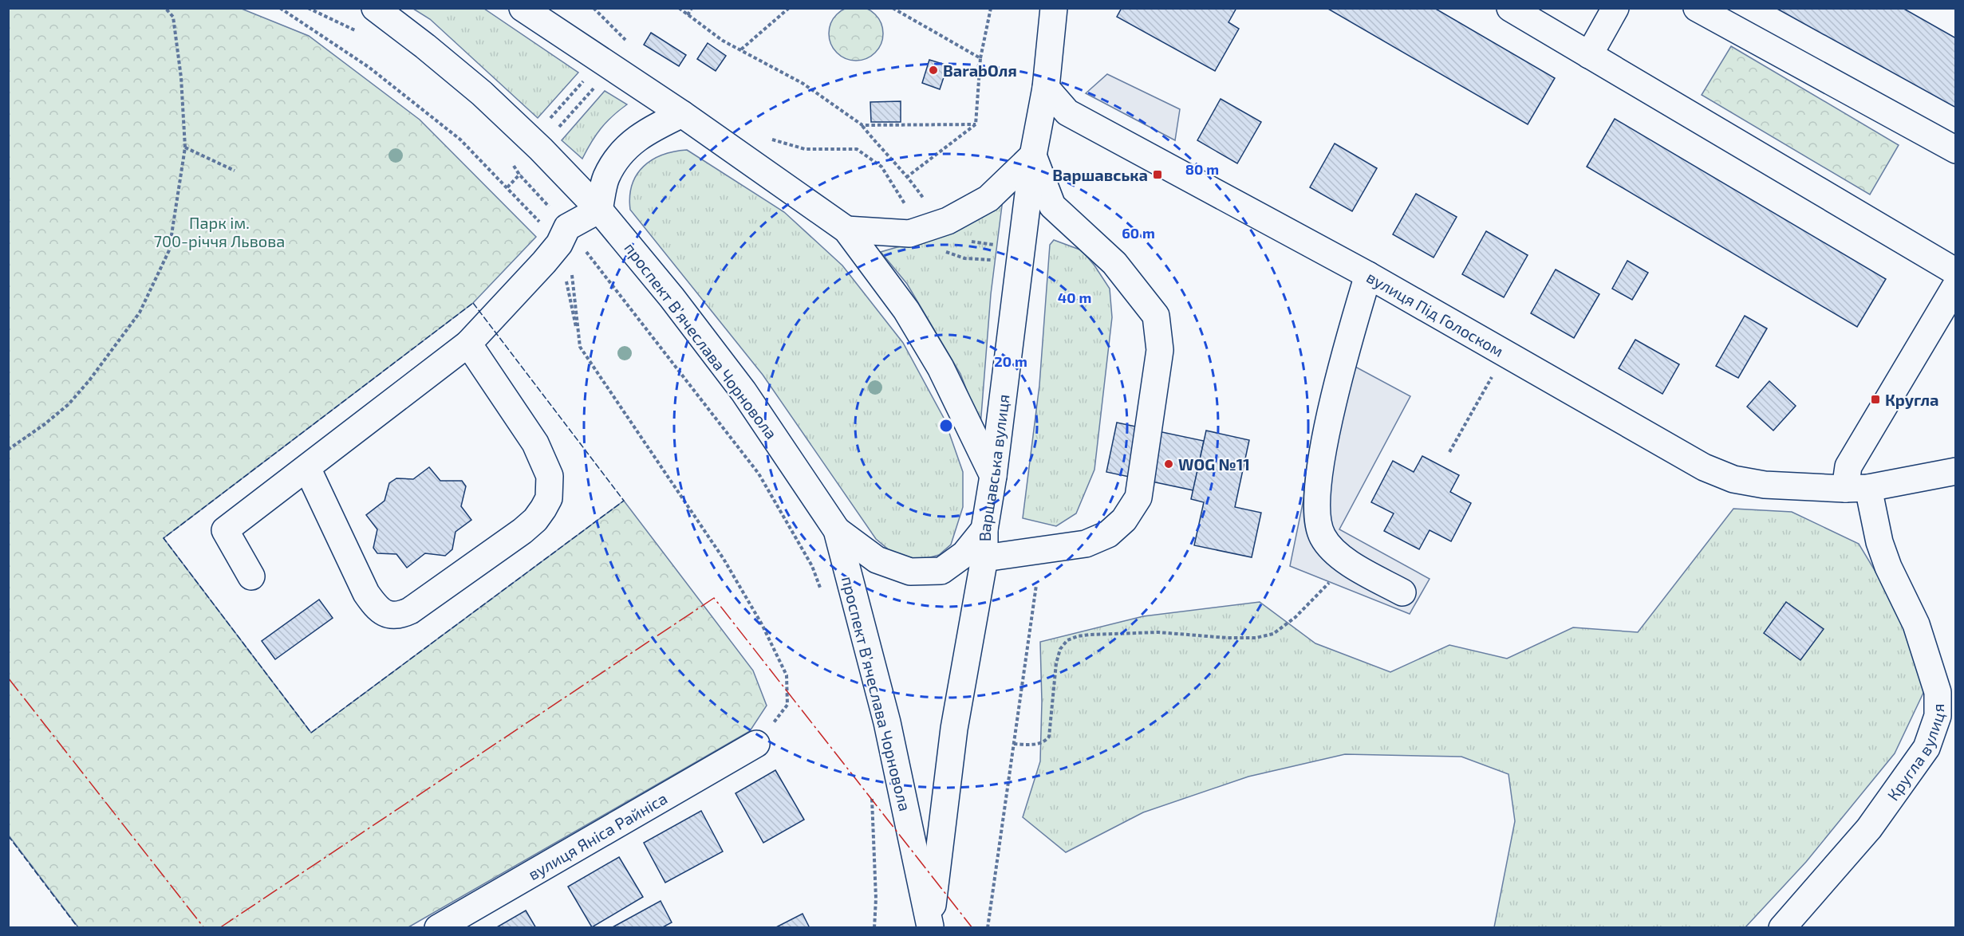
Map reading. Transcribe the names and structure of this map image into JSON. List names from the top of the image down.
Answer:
{
  "streets": {
    "main road": [
      "вулиця Під Голоском",
      "проспект Вʼячеслава Чорновола",
      "Варшавська вулиця",
      "Кругла вулиця",
      "вулиця Яніса Райніса"
    ]
  },
  "crossings": [
    ["вулиця Під Голоском", "Варшавська вулиця"],
    ["вулиця Під Голоском", "Кругла вулиця"],
    ["проспект Вʼячеслава Чорновола", "Варшавська вулиця"]
  ],
  "parks": ["Парк ім. 700-річчя Львова"],
  "places": {
    "other": ["BarabОля", "WOG №11"],
    "transit": ["Варшавська", "Кругла"]
  },
  "rings": [
    "80 m",
    "60 m",
    "40 m",
    "20 m"
  ]
}
